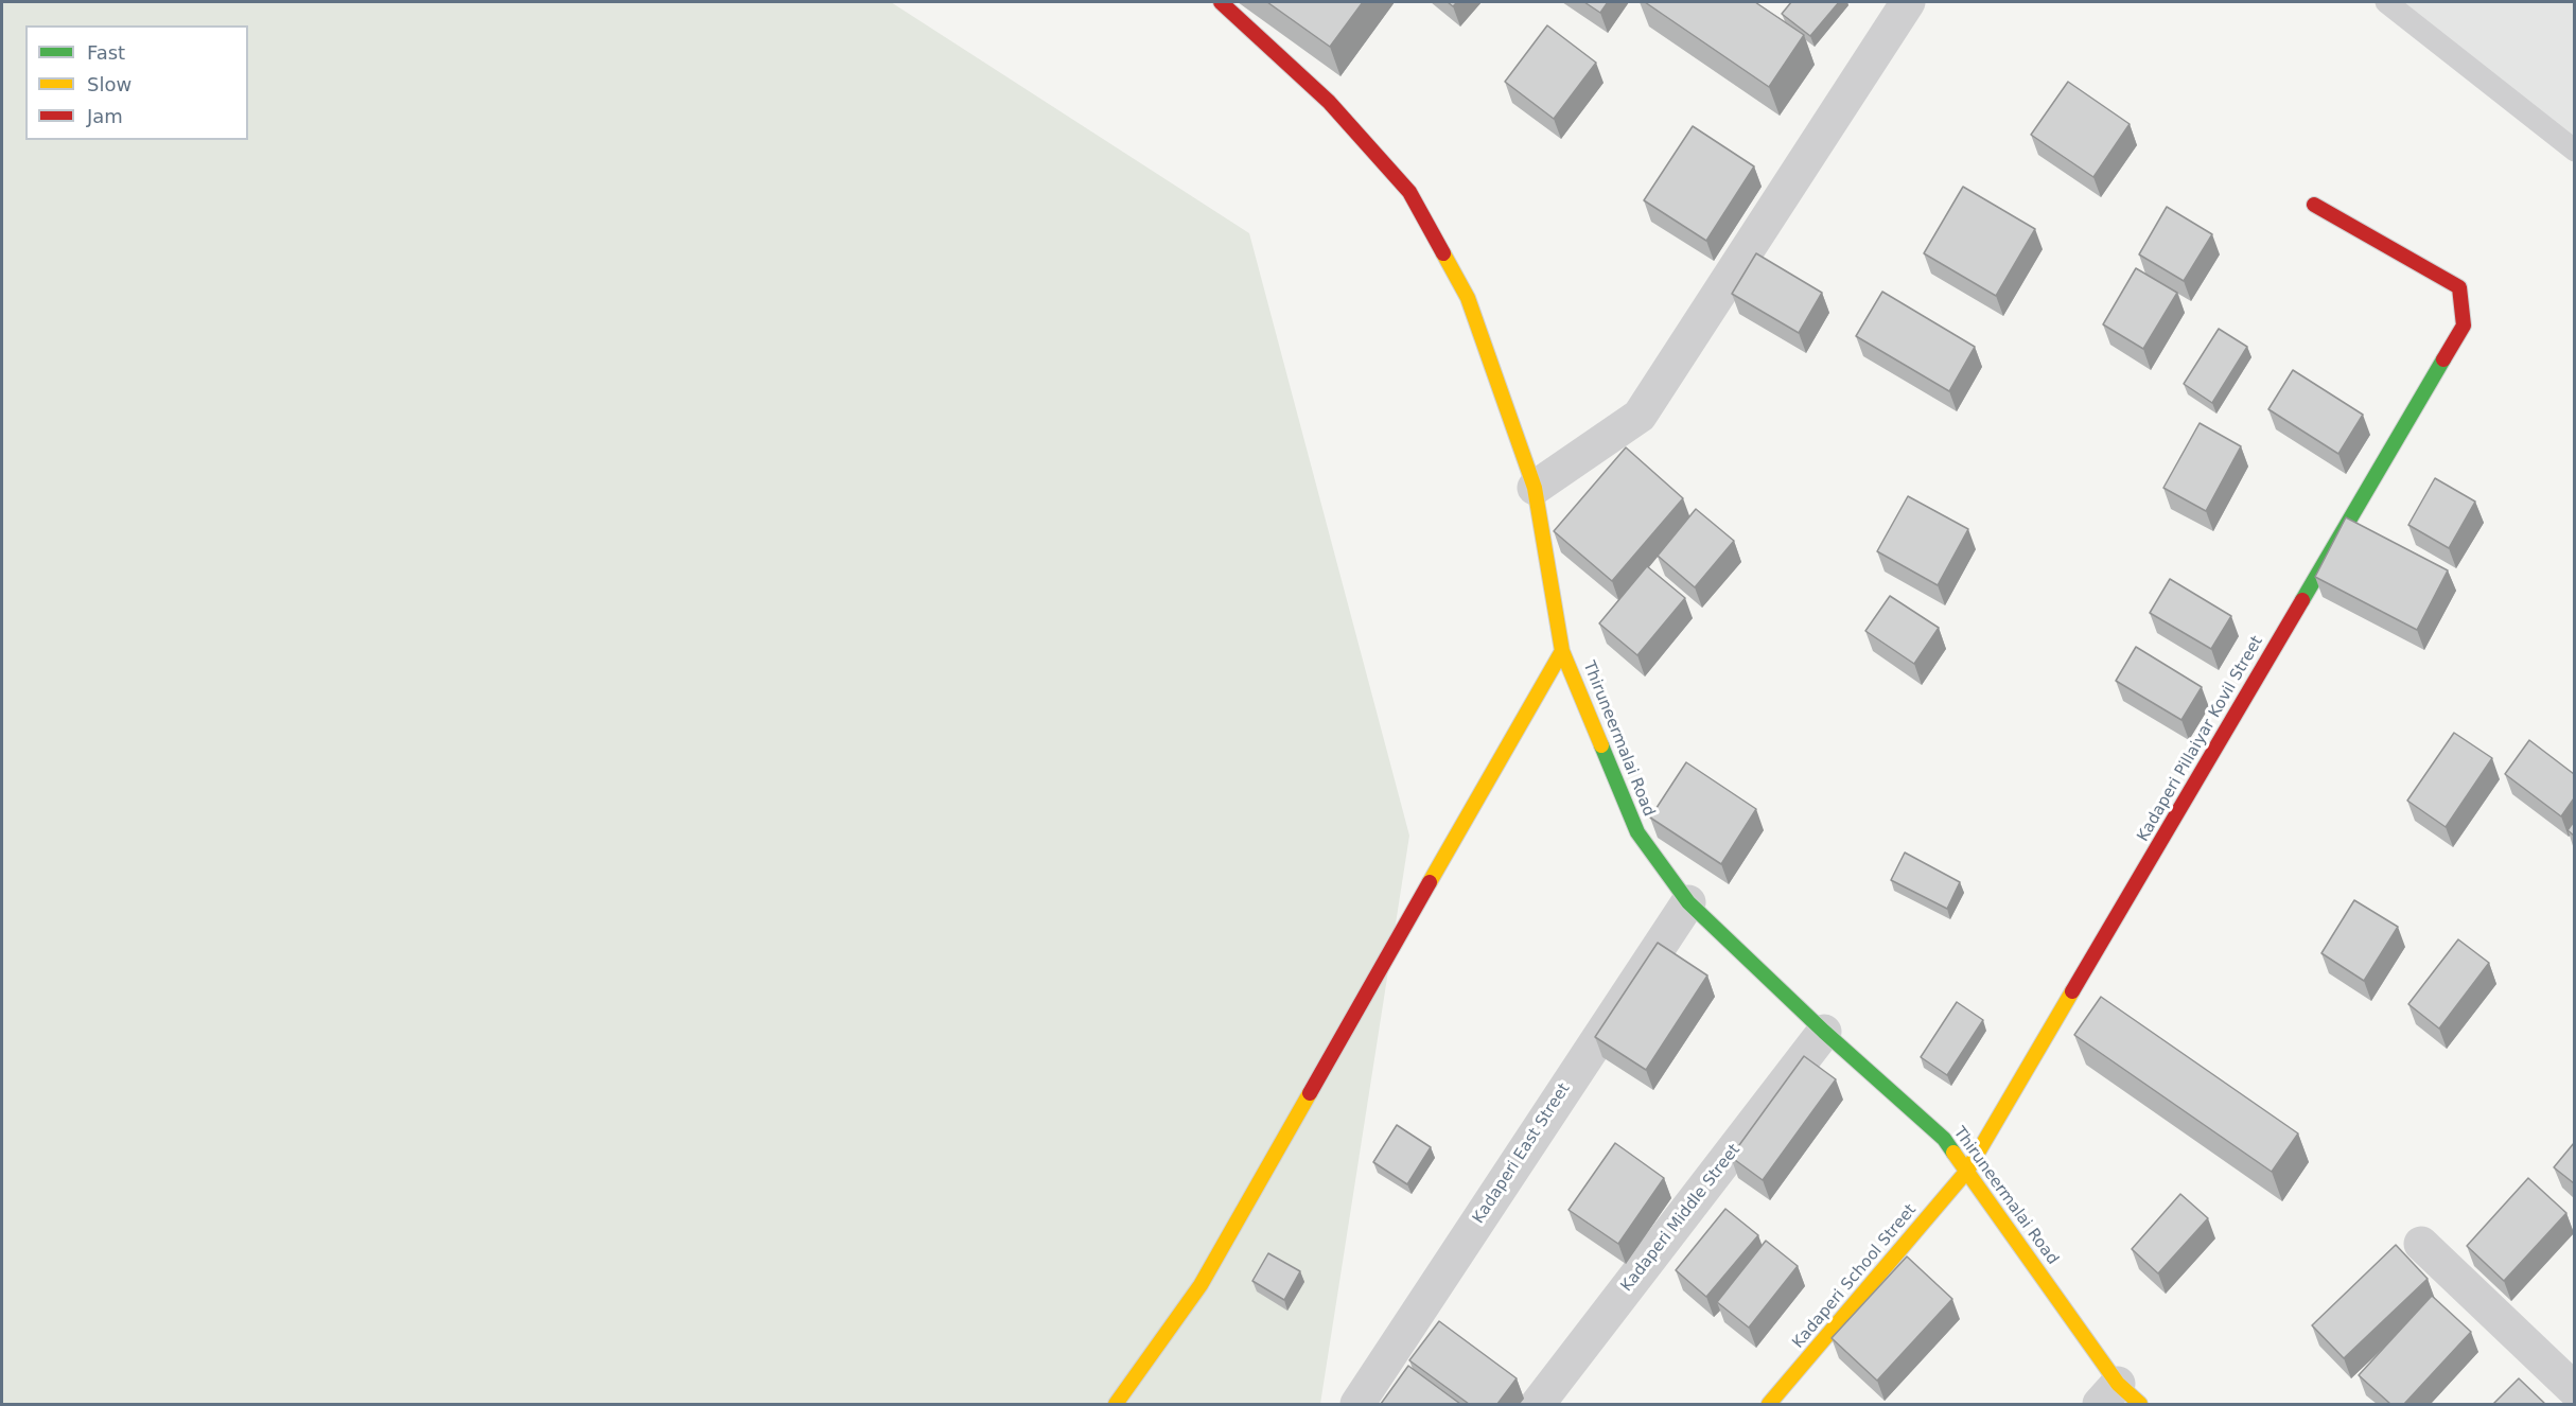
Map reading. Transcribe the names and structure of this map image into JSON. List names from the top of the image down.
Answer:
{
  "streets": {
    "street": [
      "Thiruneermalai Road",
      "Kadaperi Pillaiyar Kovil Street",
      "Kadaperi East Street",
      "Kadaperi Middle Street",
      "Kadaperi School Street"
    ]
  },
  "crossings": [
    ["Thiruneermalai Road", "Kadaperi Pillaiyar Kovil Street"],
    ["Thiruneermalai Road", "Kadaperi East Street"],
    ["Thiruneermalai Road", "Kadaperi Middle Street"],
    ["Thiruneermalai Road", "Kadaperi School Street"],
    ["Kadaperi Pillaiyar Kovil Street", "Kadaperi School Street"]
  ],
  "legend": ["Fast", "Slow", "Jam"]
}
